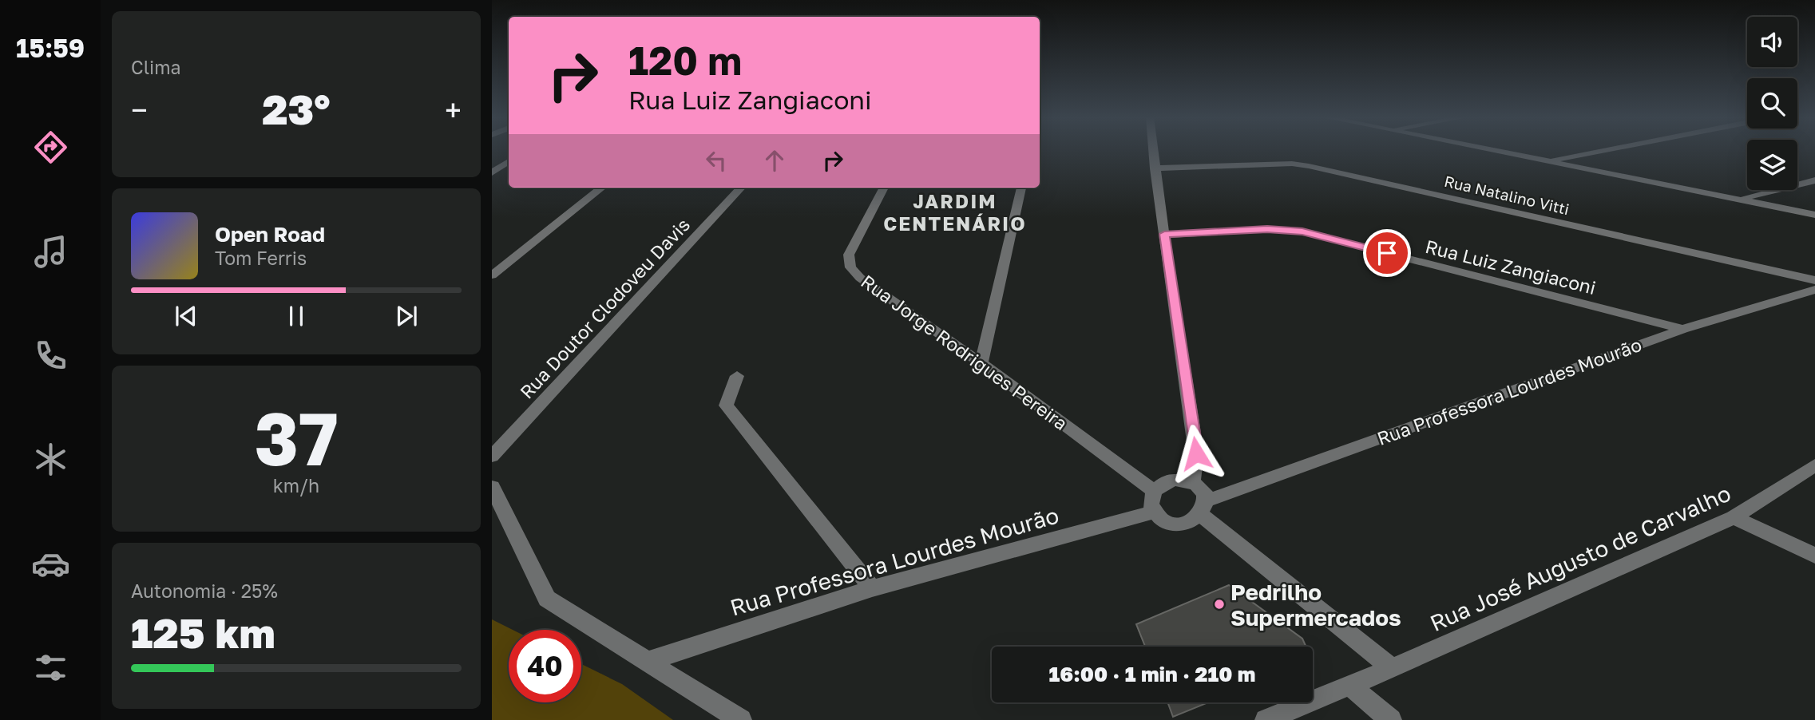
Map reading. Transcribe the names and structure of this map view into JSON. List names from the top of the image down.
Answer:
{
  "streets": {
    "street": [
      "Rua Natalino Vitti",
      "Rua Luiz Zangiaconi",
      "Rua Doutor Clodoveu Davis",
      "Rua Jorge Rodrigues Pereira",
      "Rua Professora Lourdes Mourão",
      "Rua José Augusto de Carvalho"
    ]
  },
  "crossings": [
    ["Rua Luiz Zangiaconi", "Rua Professora Lourdes Mourão"],
    ["Rua Jorge Rodrigues Pereira", "Rua Professora Lourdes Mourão"]
  ],
  "districts": ["JARDIM CENTENÁRIO"],
  "places": ["Pedrilho Supermercados"],
  "page": {
    "tabs": "15:59",
    "tile": [
      "Clima",
      ["37", "km/h"],
      ["Autonomia · 25%", "125 km"]
    ],
    "turn": ["120 m", "Rua Luiz Zangiaconi"],
    "heat": ["−", "23°", "+"],
    "song": ["Open Road", "Tom Ferris"],
    "limit": "40",
    "trip": "16:00 · 1 min · 210 m"
  }
}
